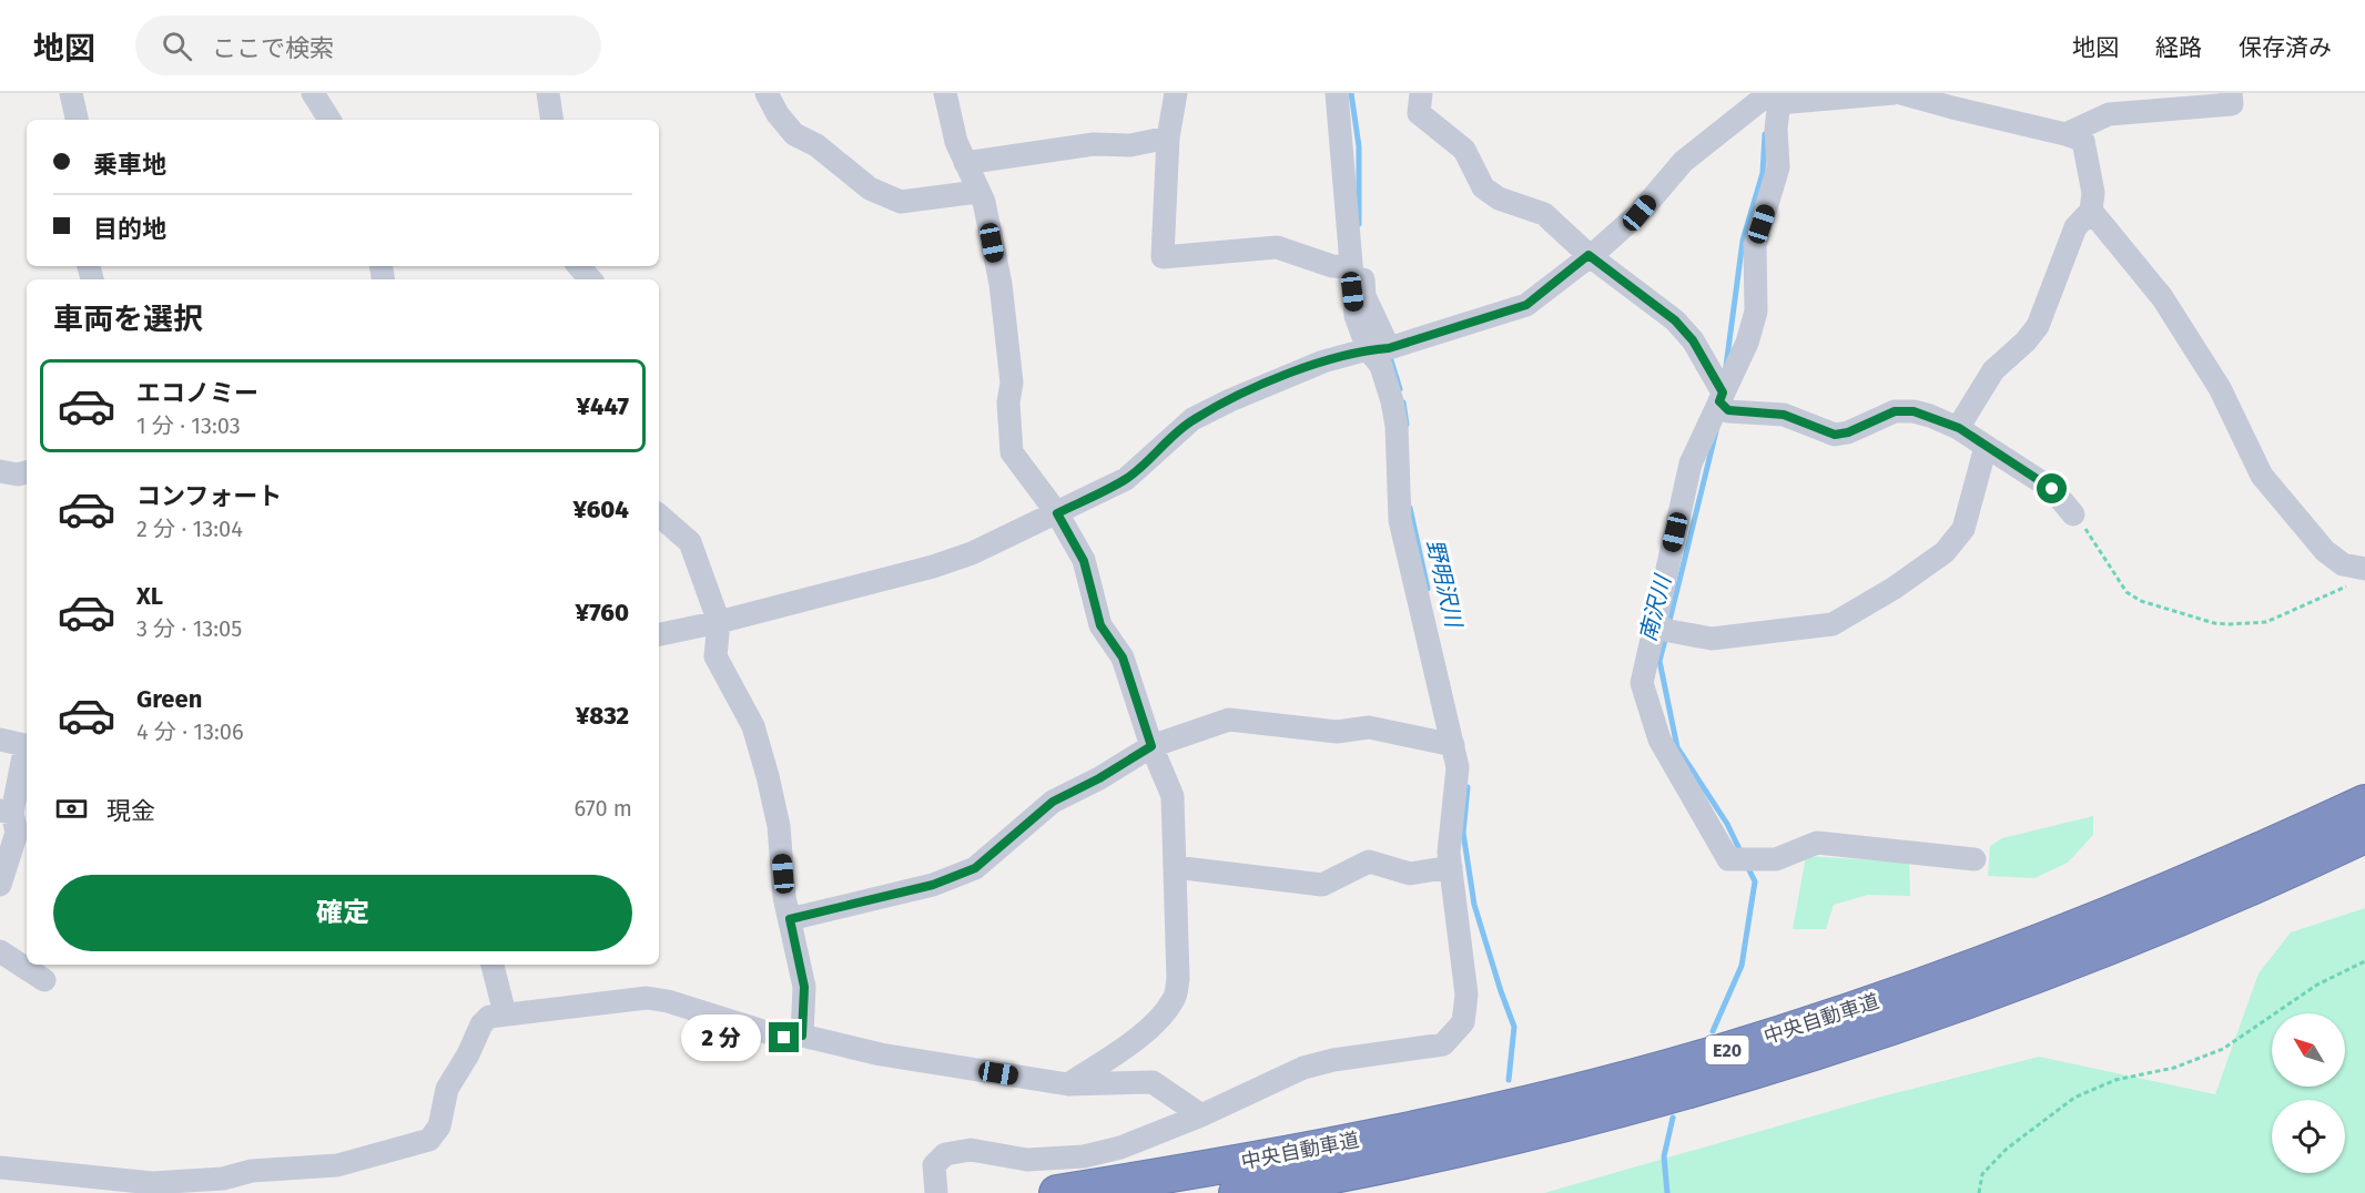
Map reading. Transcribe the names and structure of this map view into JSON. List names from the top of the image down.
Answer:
{
  "streets": {
    "highway": ["中央自動車道", "E20"]
  },
  "water": ["野明沢川", "南沢川"],
  "north": "top left",
  "page": {
    "header": "地図",
    "search": "ここで検索",
    "nav": ["地図", "経路", "保存済み"],
    "banner": ["乗車地", "目的地"],
    "heading": "車両を選択",
    "list": [
      {
        "name": "エコノミー",
        "note": "1 分 · 13:03",
        "value": "¥447"
      },
      {
        "name": "コンフォート",
        "note": "2 分 · 13:04",
        "value": "¥604"
      },
      {
        "name": "XL",
        "note": "3 分 · 13:05",
        "value": "¥760"
      },
      {
        "name": "Green",
        "note": "4 分 · 13:06",
        "value": "¥832"
      }
    ],
    "pay": ["現金", "670 m"],
    "buttons": "確定",
    "bubble": "2 分"
  }
}
